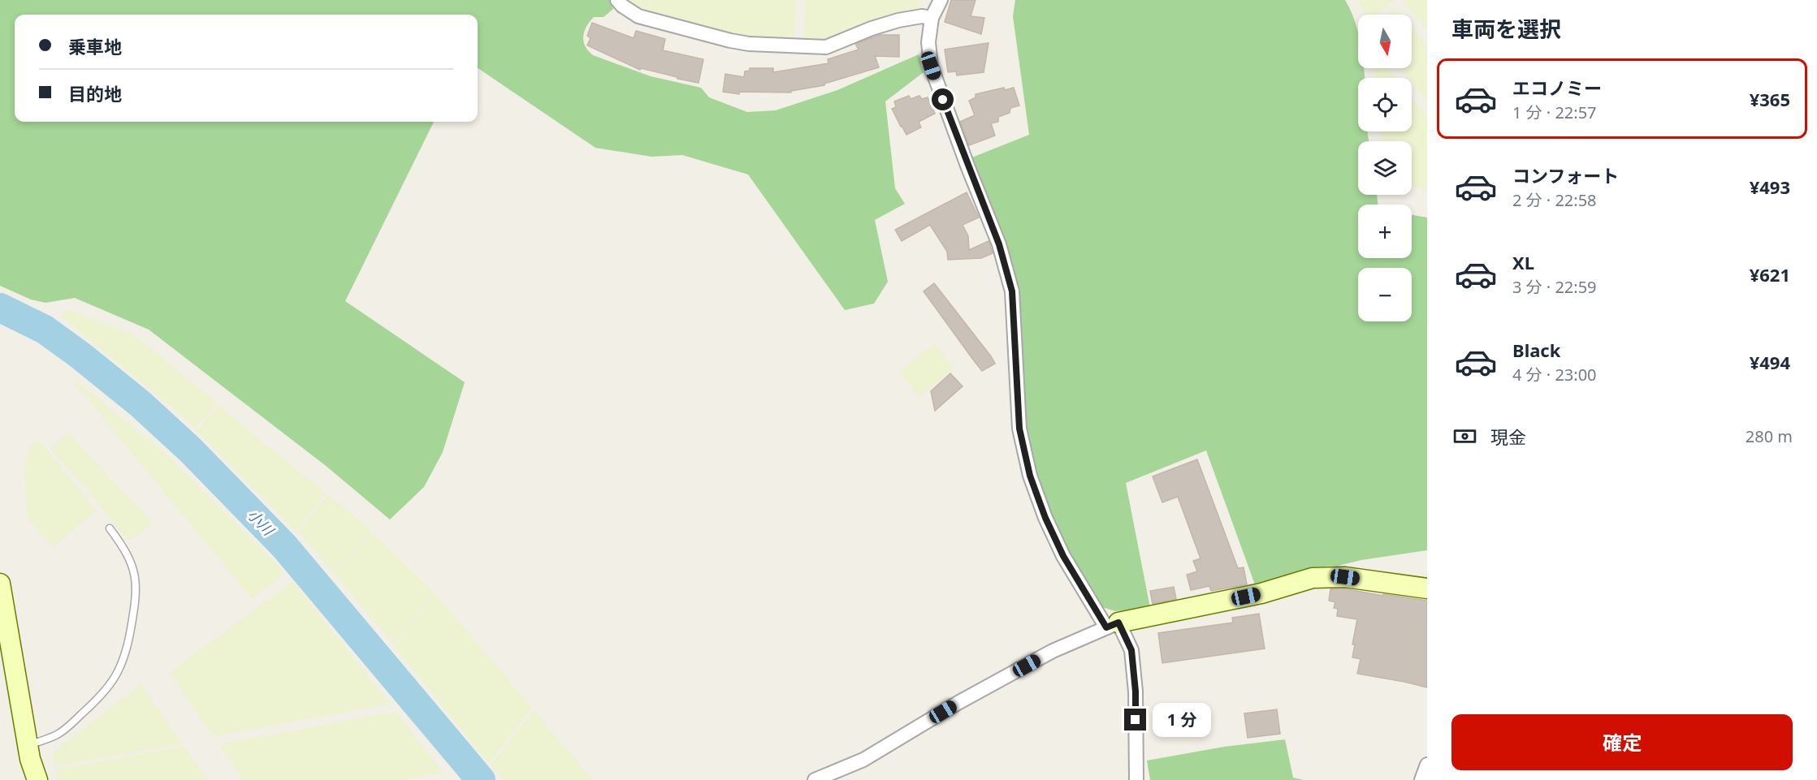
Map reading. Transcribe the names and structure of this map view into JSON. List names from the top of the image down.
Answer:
{
  "water": ["小川"],
  "north": "bottom",
  "page": {
    "heading": "車両を選択",
    "map_buttons": ["+", "−"],
    "banner": ["乗車地", "目的地"],
    "list": [
      {
        "name": "エコノミー",
        "note": "1 分 · 22:57",
        "value": "¥365"
      },
      {
        "name": "コンフォート",
        "note": "2 分 · 22:58",
        "value": "¥493"
      },
      {
        "name": "XL",
        "note": "3 分 · 22:59",
        "value": "¥621"
      },
      {
        "name": "Black",
        "note": "4 分 · 23:00",
        "value": "¥494"
      }
    ],
    "pay": ["現金", "280 m"],
    "bubble": "1 分",
    "buttons": "確定"
  }
}
